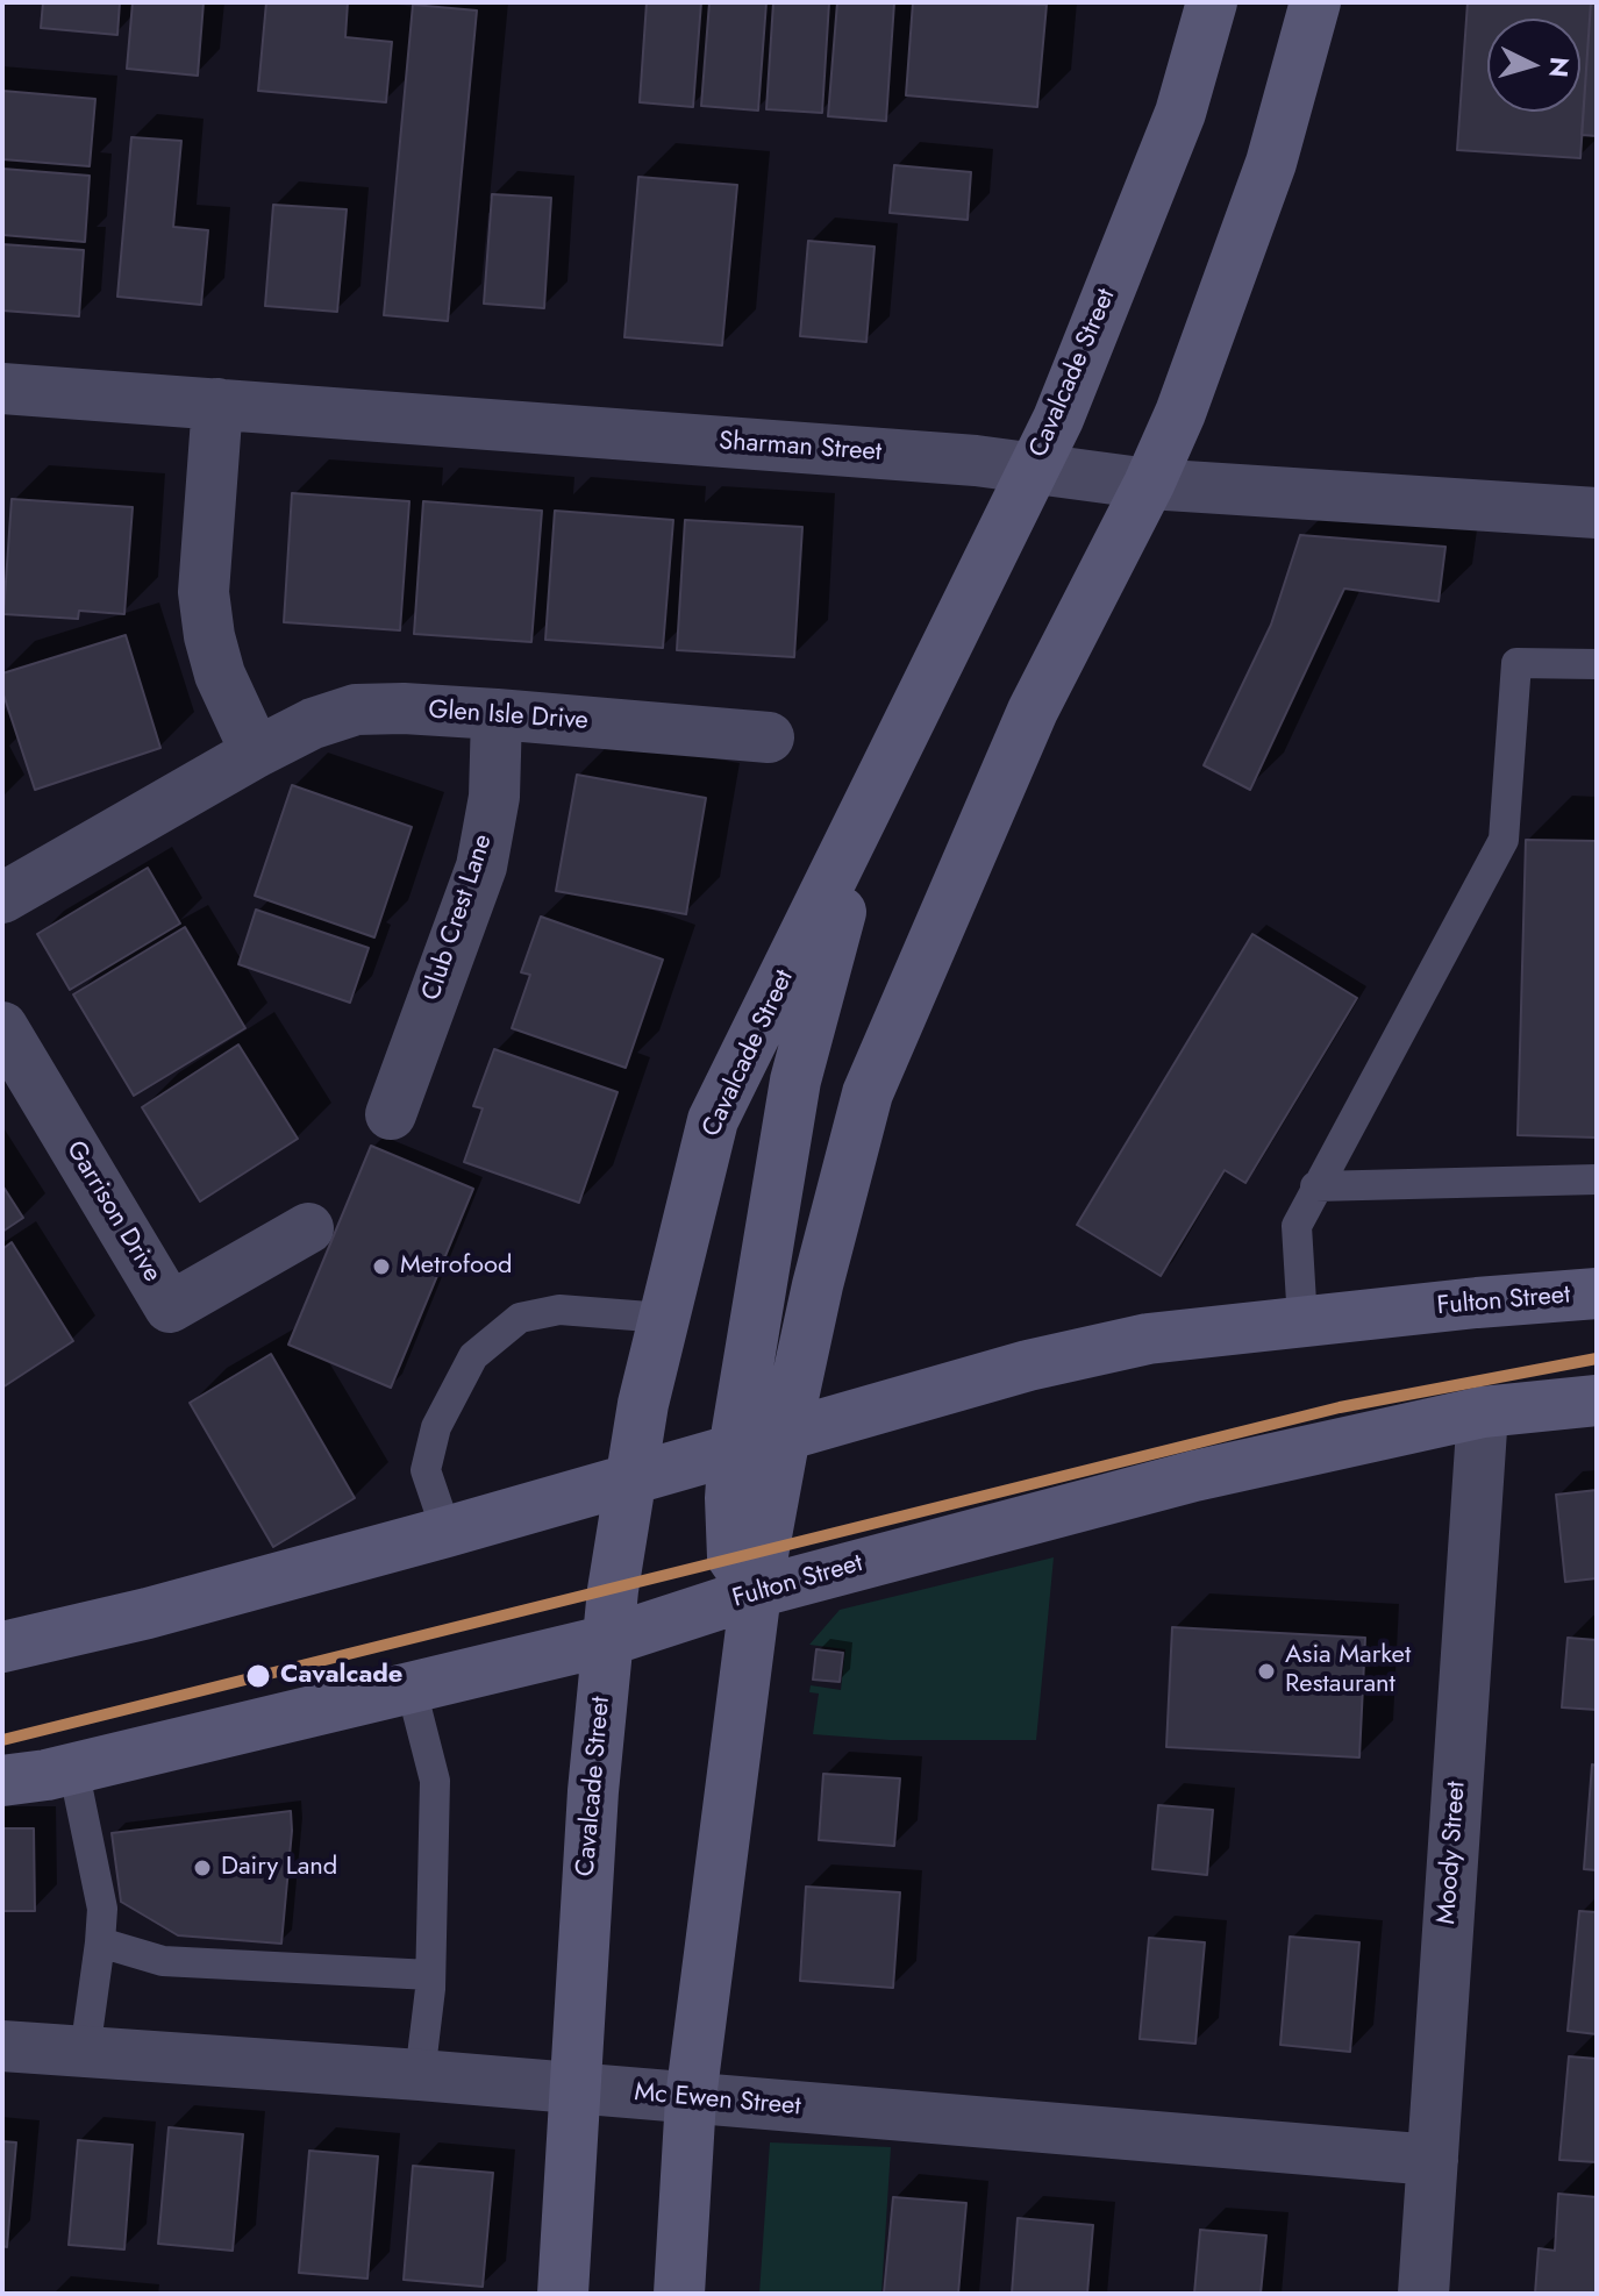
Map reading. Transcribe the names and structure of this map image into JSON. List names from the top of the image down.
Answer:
{
  "streets": {
    "main road": ["Cavalcade Street", "Fulton Street"],
    "street": [
      "Sharman Street",
      "Glen Isle Drive",
      "Club Crest Lane",
      "Garrison Drive",
      "Moody Street",
      "Mc Ewen Street"
    ]
  },
  "crossings": [
    ["Cavalcade Street", "Sharman Street"],
    ["Cavalcade Street", "Fulton Street"],
    ["Cavalcade Street", "Mc Ewen Street"],
    ["Glen Isle Drive", "Club Crest Lane"],
    ["Fulton Street", "Moody Street"],
    ["Moody Street", "Mc Ewen Street"]
  ],
  "places": [
    "Metrofood",
    "Asia Market Restaurant",
    "Cavalcade",
    "Dairy Land"
  ],
  "north": "right"
}
